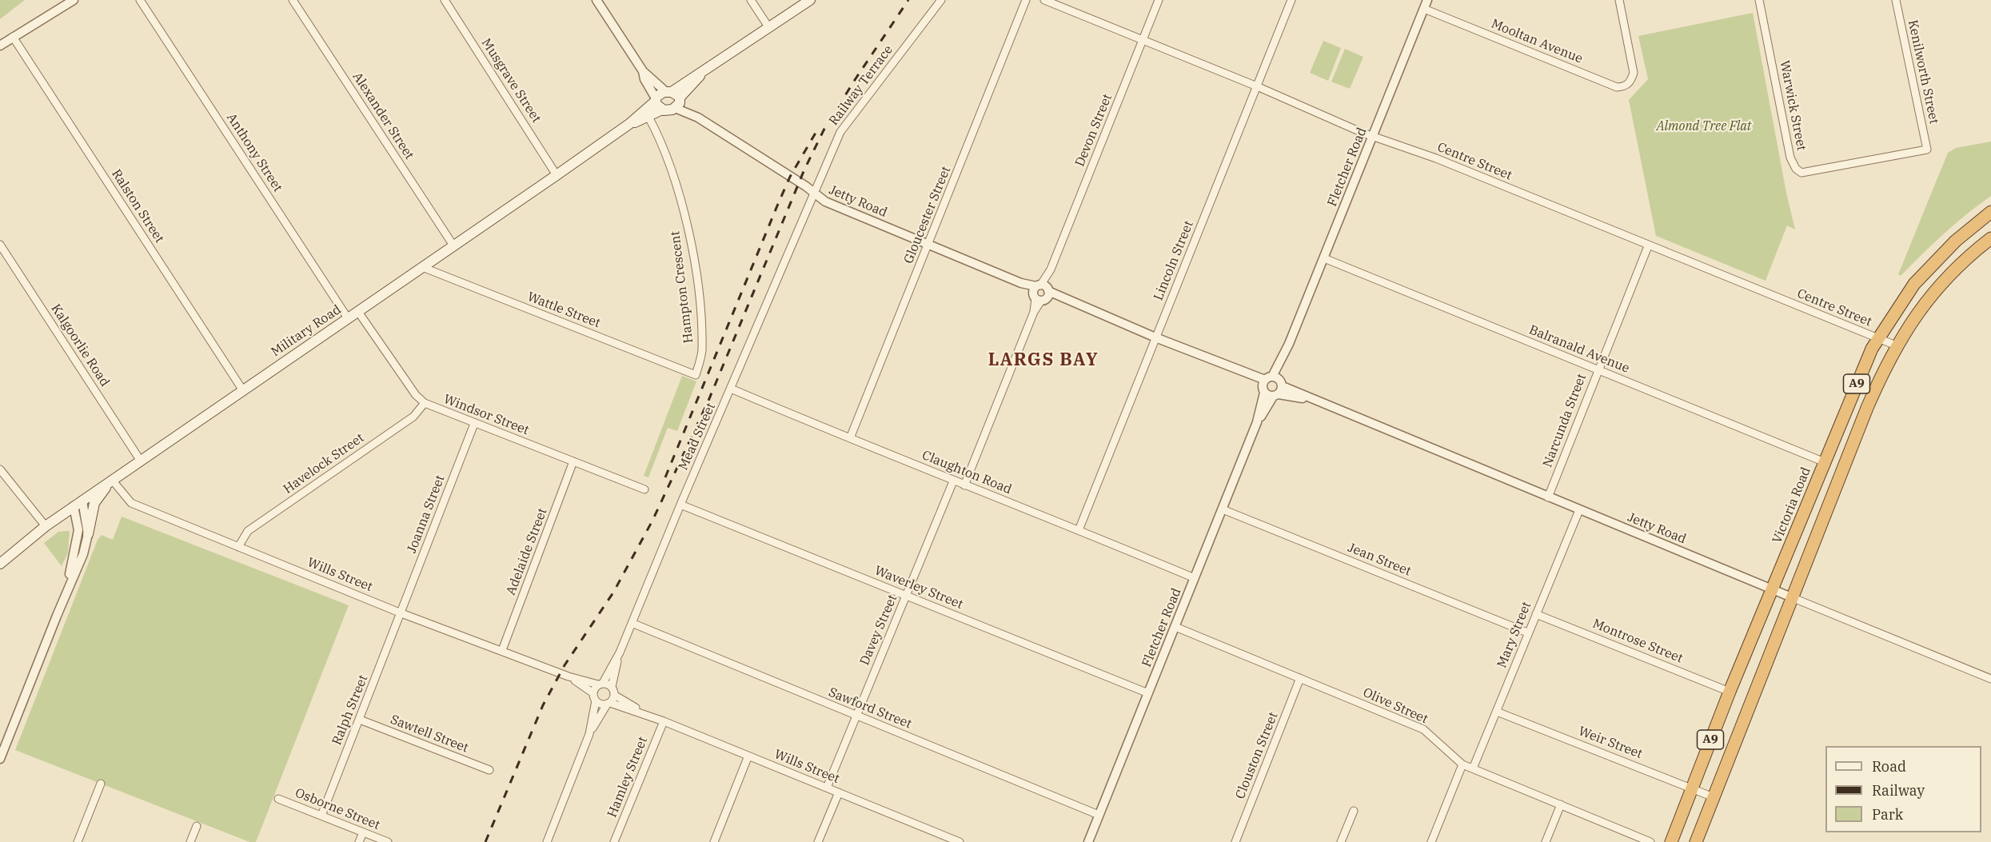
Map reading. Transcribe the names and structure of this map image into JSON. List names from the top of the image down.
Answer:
{
  "streets": {
    "highway": ["A9", "Victoria Road"],
    "main road": ["Military Road"],
    "street": [
      "Mooltan Avenue",
      "Kenilworth Street",
      "Musgrave Street",
      "Railway Terrace",
      "Warwick Street",
      "Alexander Street",
      "Devon Street",
      "Anthony Street",
      "Centre Street",
      "Fletcher Road",
      "Jetty Road",
      "Ralston Street",
      "Gloucester Street",
      "Lincoln Street",
      "Hampton Crescent",
      "Wattle Street",
      "Kalgoorlie Road",
      "Balranald Avenue",
      "Windsor Street",
      "Narcunda Street",
      "Mead Street",
      "Havelock Street",
      "Claughton Road",
      "Joanna Street",
      "Adelaide Street",
      "Jean Street",
      "Wills Street",
      "Waverley Street",
      "Davey Street",
      "Mary Street",
      "Montrose Street",
      "Olive Street",
      "Sawford Street",
      "Ralph Street",
      "Sawtell Street",
      "Weir Street",
      "Clouston Street",
      "Hamley Street",
      "Osborne Street"
    ]
  },
  "crossings": [
    ["Mooltan Avenue", "Fletcher Road"],
    ["Kenilworth Street", "Warwick Street"],
    ["Musgrave Street", "Military Road"],
    ["Railway Terrace", "Jetty Road"],
    ["Railway Terrace", "Mead Street"],
    ["Alexander Street", "Military Road"],
    ["Devon Street", "Centre Street"],
    ["Devon Street", "Jetty Road"],
    ["Devon Street", "Claughton Road"],
    ["Anthony Street", "Military Road"],
    ["Centre Street", "Fletcher Road"],
    ["Centre Street", "Lincoln Street"],
    ["Centre Street", "A9"],
    ["Centre Street", "Narcunda Street"],
    ["Centre Street", "Victoria Road"],
    ["Fletcher Road", "Jetty Road"],
    ["Fletcher Road", "Balranald Avenue"],
    ["Fletcher Road", "Claughton Road"],
    ["Fletcher Road", "Jean Street"],
    ["Fletcher Road", "Waverley Street"],
    ["Fletcher Road", "Olive Street"],
    ["Fletcher Road", "Sawford Street"],
    ["Jetty Road", "Gloucester Street"],
    ["Jetty Road", "Lincoln Street"],
    ["Jetty Road", "Military Road"],
    ["Jetty Road", "A9"],
    ["Jetty Road", "Narcunda Street"],
    ["Jetty Road", "Mead Street"],
    ["Jetty Road", "Victoria Road"],
    ["Jetty Road", "Mary Street"],
    ["Ralston Street", "Military Road"],
    ["Gloucester Street", "Claughton Road"],
    ["Lincoln Street", "Claughton Road"],
    ["Hampton Crescent", "Wattle Street"],
    ["Hampton Crescent", "Military Road"],
    ["Wattle Street", "Military Road"],
    ["Military Road", "Kalgoorlie Road"],
    ["Military Road", "Windsor Street"],
    ["Military Road", "Wills Street"],
    ["Balranald Avenue", "Narcunda Street"],
    ["Balranald Avenue", "Victoria Road"],
    ["A9", "Weir Street"],
    ["Windsor Street", "Havelock Street"],
    ["Windsor Street", "Joanna Street"],
    ["Windsor Street", "Adelaide Street"],
    ["Mead Street", "Claughton Road"],
    ["Mead Street", "Wills Street"],
    ["Mead Street", "Waverley Street"],
    ["Mead Street", "Sawford Street"],
    ["Havelock Street", "Wills Street"],
    ["Claughton Road", "Davey Street"],
    ["Victoria Road", "Montrose Street"],
    ["Victoria Road", "Weir Street"],
    ["Joanna Street", "Wills Street"],
    ["Joanna Street", "Ralph Street"],
    ["Adelaide Street", "Wills Street"],
    ["Jean Street", "Mary Street"],
    ["Wills Street", "Davey Street"],
    ["Wills Street", "Ralph Street"],
    ["Wills Street", "Hamley Street"],
    ["Waverley Street", "Davey Street"],
    ["Davey Street", "Sawford Street"],
    ["Mary Street", "Montrose Street"],
    ["Mary Street", "Olive Street"],
    ["Mary Street", "Weir Street"],
    ["Olive Street", "Clouston Street"],
    ["Ralph Street", "Sawtell Street"],
    ["Ralph Street", "Osborne Street"]
  ],
  "districts": ["LARGS BAY"],
  "parks": ["Almond Tree Flat"],
  "legend": ["Road", "Railway", "Park"]
}
